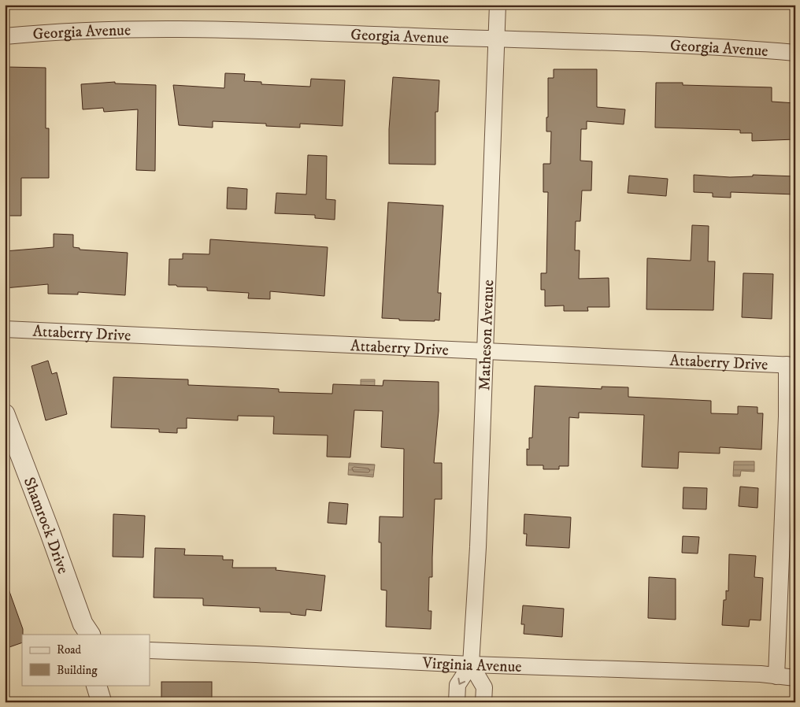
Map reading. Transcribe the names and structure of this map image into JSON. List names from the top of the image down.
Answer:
{
  "streets": {
    "street": [
      "Georgia Avenue",
      "Attaberry Drive",
      "Matheson Avenue",
      "Shamrock Drive",
      "Virginia Avenue"
    ]
  },
  "crossings": [
    ["Georgia Avenue", "Matheson Avenue"],
    ["Attaberry Drive", "Matheson Avenue"],
    ["Matheson Avenue", "Virginia Avenue"]
  ],
  "legend": ["Road", "Building"]
}
